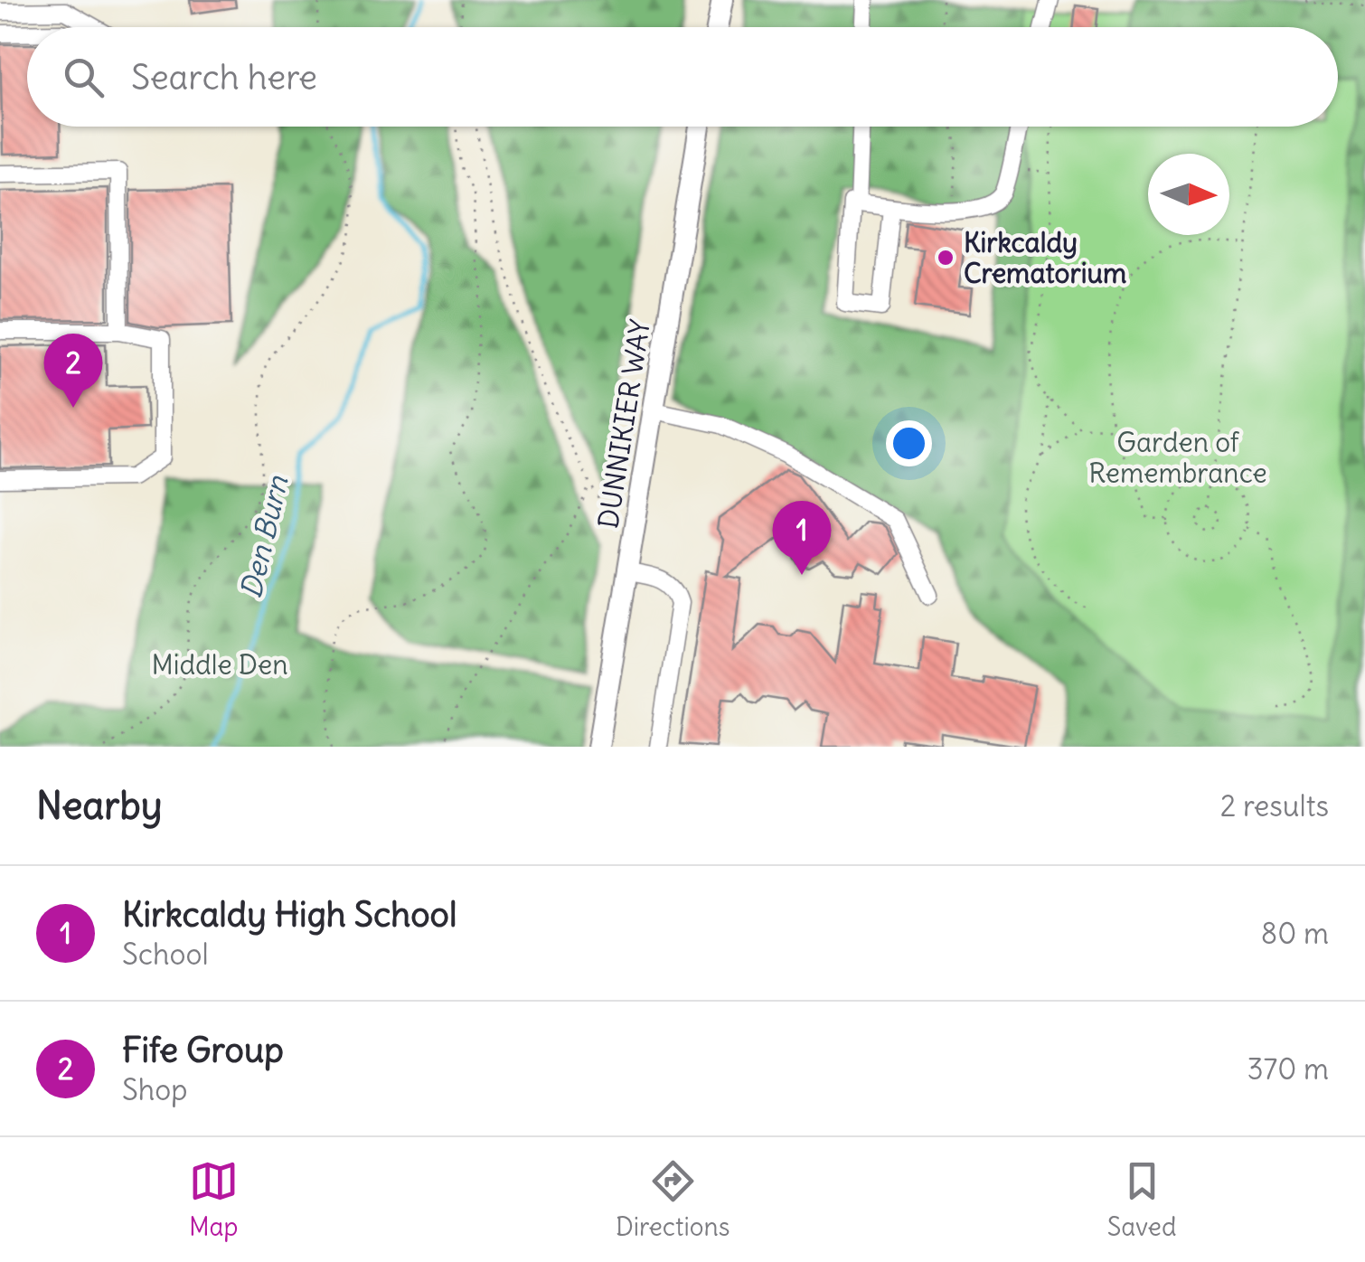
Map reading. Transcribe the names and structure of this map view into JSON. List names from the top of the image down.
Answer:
{
  "streets": {
    "main road": ["DUNNIKIER WAY"]
  },
  "water": ["Den Burn"],
  "parks": ["Garden of Remembrance", "Middle Den"],
  "places": ["Kirkcaldy Crematorium"],
  "north": "right",
  "page": {
    "search": "Search here",
    "pins": ["2", "1"],
    "heading": ["Nearby", "2 results"],
    "list": [
      {
        "mark": "1",
        "name": "Kirkcaldy High School",
        "note": "School",
        "value": "80 m"
      },
      {
        "mark": "2",
        "name": "Fife Group",
        "note": "Shop",
        "value": "370 m"
      }
    ],
    "nav": ["Map", "Directions", "Saved"]
  }
}
